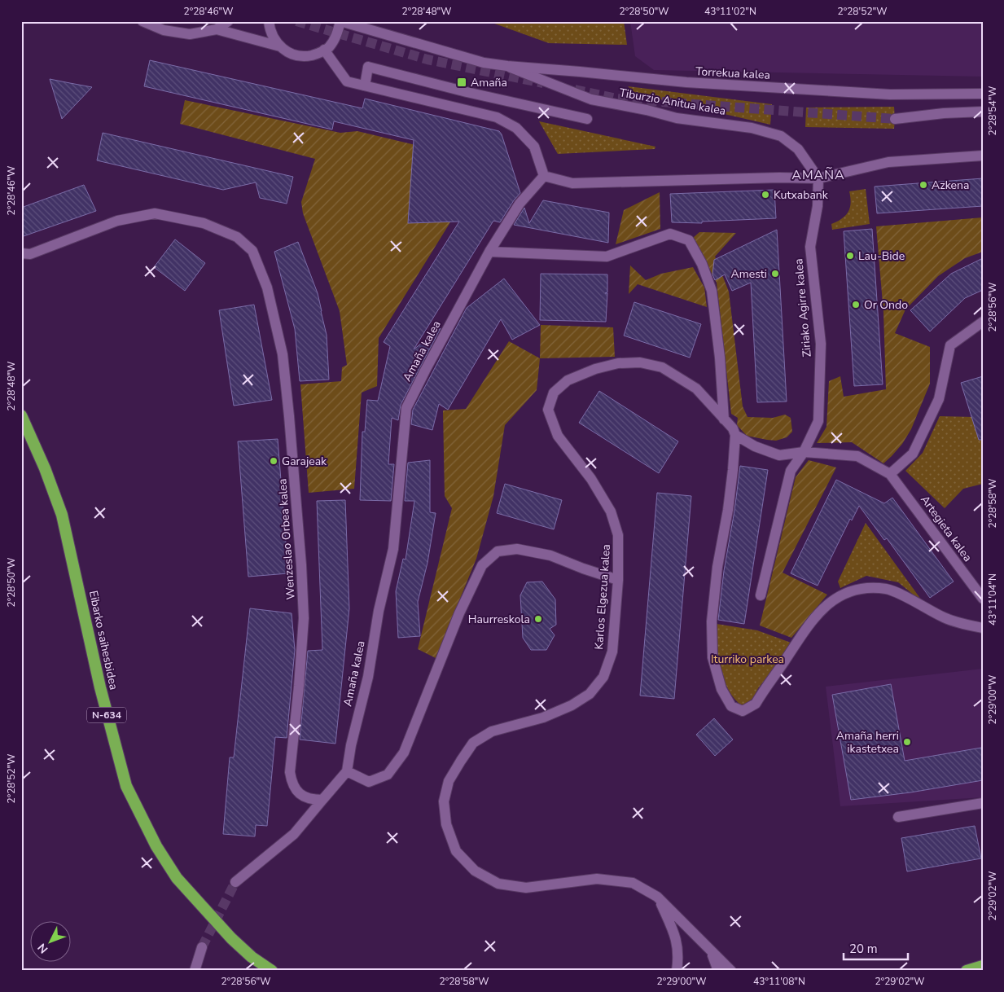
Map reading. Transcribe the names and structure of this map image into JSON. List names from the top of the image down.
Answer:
{
  "streets": {
    "highway": ["Eibarko saihesbidea", "N-634"],
    "street": [
      "Torrekua kalea",
      "Tiburzio Anitua kalea",
      "Ziriako Agirre kalea",
      "Amaña kalea",
      "Artegieta kalea",
      "Wenzeslao Orbea kalea",
      "Karlos Elgezua kalea"
    ]
  },
  "crossings": [
    ["Torrekua kalea", "Tiburzio Anitua kalea"],
    ["Tiburzio Anitua kalea", "Ziriako Agirre kalea"],
    ["Ziriako Agirre kalea", "Karlos Elgezua kalea"],
    ["Artegieta kalea", "Karlos Elgezua kalea"]
  ],
  "districts": ["AMAÑA"],
  "parks": ["Iturriko parkea"],
  "places": {
    "transit": ["Amaña"],
    "other": [
      "Azkena",
      "Kutxabank",
      "Lau-Bide",
      "Amesti",
      "Or Ondo",
      "Garajeak",
      "Haurreskola",
      "Amaña herri ikastetxea"
    ]
  },
  "scale_bar": "20 m",
  "north": "bottom left",
  "coordinates": [
    "2°28'46\"W",
    "2°28'48\"W",
    "2°28'50\"W",
    "43°11'02\"N",
    "2°28'52\"W",
    "2°28'54\"W",
    "2°28'56\"W",
    "2°28'58\"W",
    "43°11'04\"N",
    "2°29'00\"W",
    "2°29'02\"W",
    "43°11'08\"N"
  ]
}
